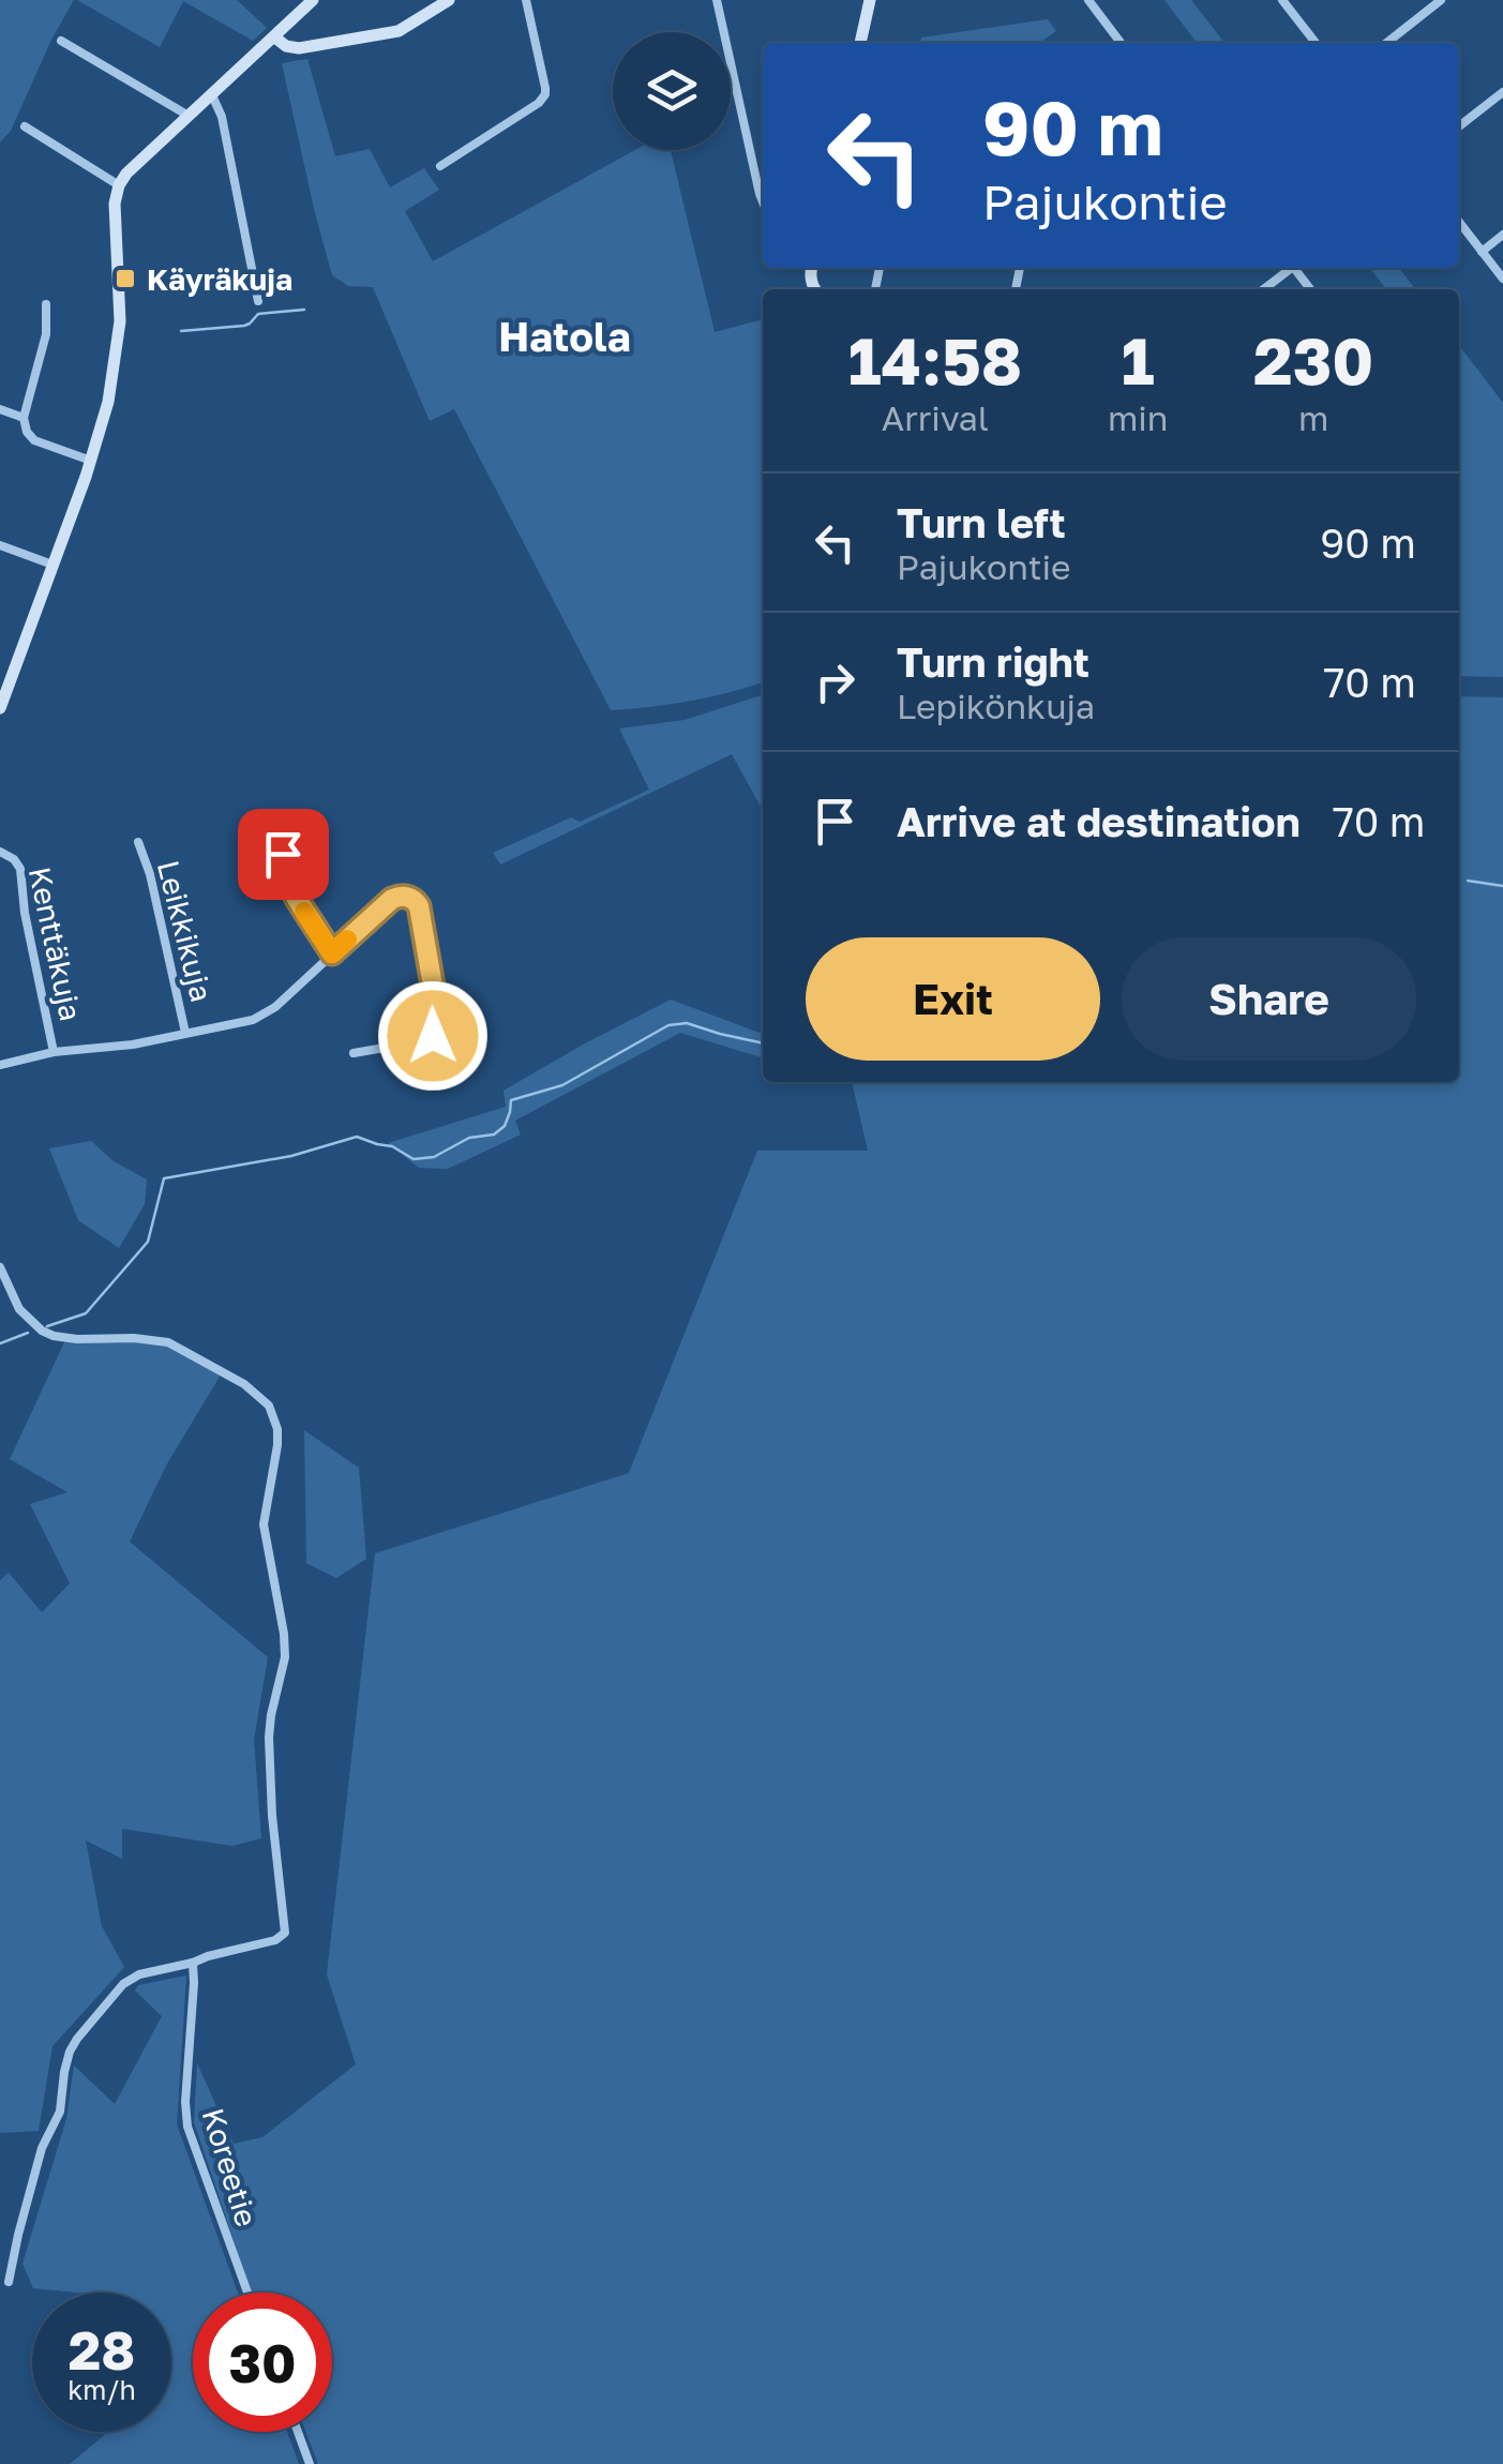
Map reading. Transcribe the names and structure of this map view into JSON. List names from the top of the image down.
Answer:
{
  "streets": {
    "street": ["Leikkikuja", "Kenttäkuja", "Koreetie"]
  },
  "districts": ["Hatola"],
  "places": {
    "transit": ["Käyräkuja"]
  },
  "page": {
    "turn": ["90 m", "Pajukontie"],
    "eta": [
      "14:58",
      "Arrival",
      "1",
      "min",
      "230",
      "m"
    ],
    "list": [
      {
        "name": "Turn left",
        "note": "Pajukontie",
        "value": "90 m"
      },
      {
        "name": "Turn right",
        "note": "Lepikönkuja",
        "value": "70 m"
      },
      {
        "name": "Arrive at destination",
        "value": "70 m"
      }
    ],
    "buttons": ["Exit", "Share"],
    "speed": "28 km/h",
    "limit": "30"
  }
}
